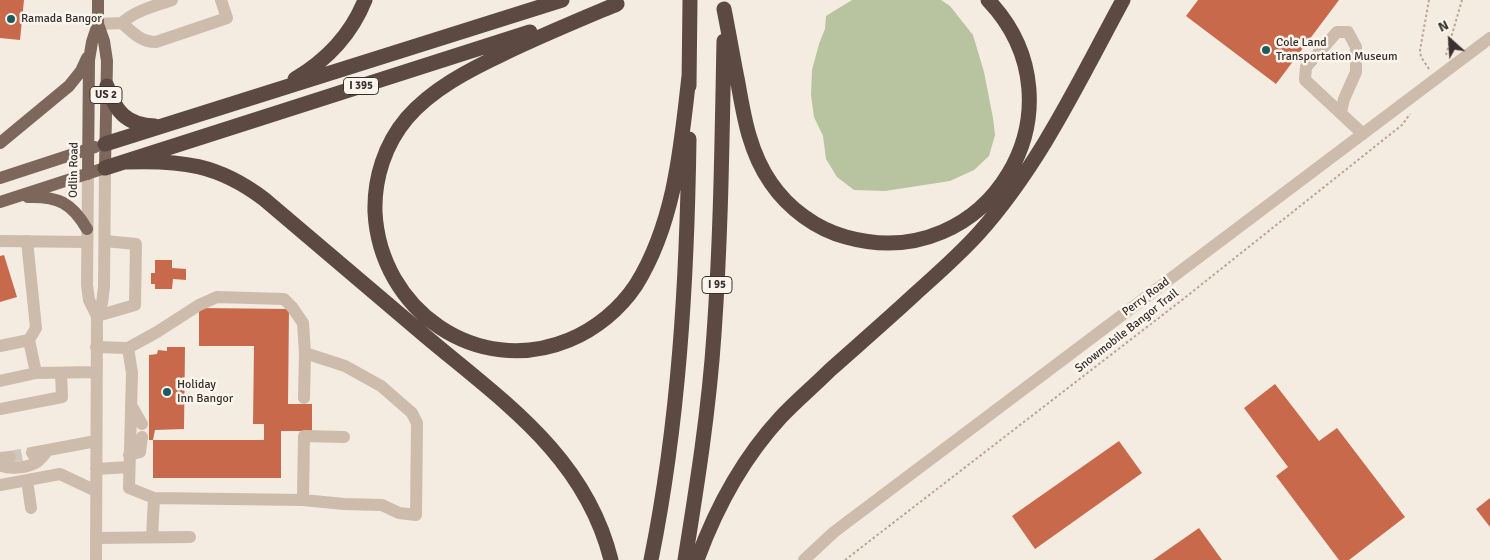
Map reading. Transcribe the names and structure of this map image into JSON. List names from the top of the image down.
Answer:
{
  "streets": {
    "highway": ["I 395", "I 95"],
    "main road": ["US 2", "Odlin Road"],
    "street": ["Perry Road"],
    "path": ["Snowmobile Bangor Trail"]
  },
  "crossings": [
    ["I 395", "Odlin Road"],
    ["US 2", "Odlin Road"]
  ],
  "places": ["Ramada Bangor", "Cole Land Transportation Museum", "Holiday Inn Bangor"],
  "north": "top left"
}
